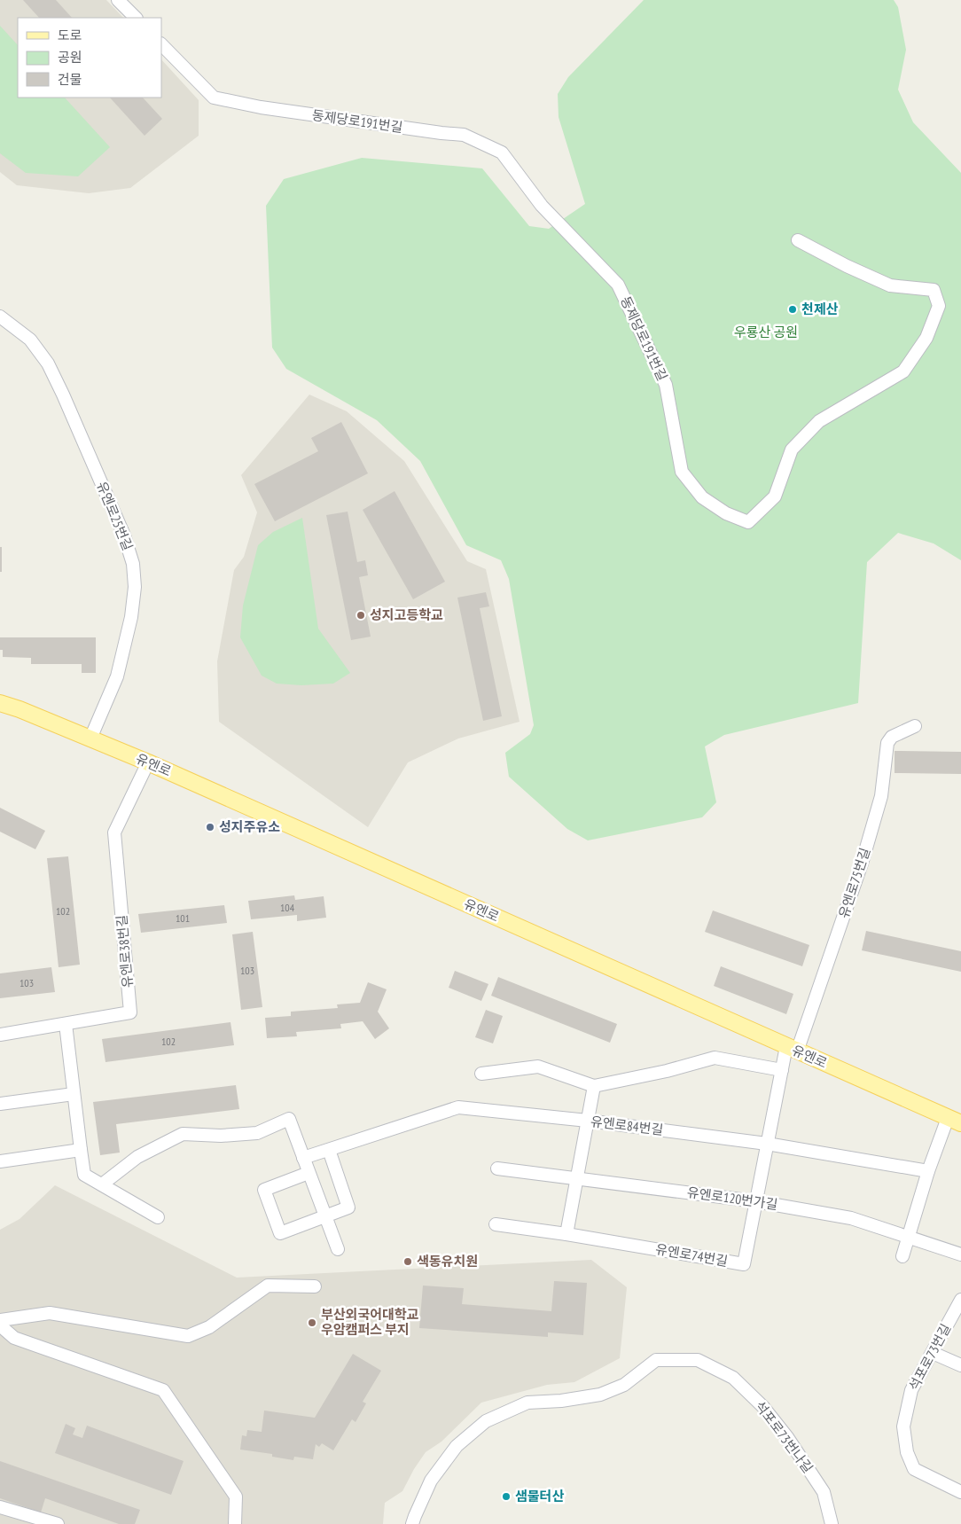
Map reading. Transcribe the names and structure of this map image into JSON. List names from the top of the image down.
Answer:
{
  "streets": {
    "main road": ["유엔로"],
    "street": [
      "동제당로191번길",
      "유엔로25번길",
      "유엔로75번길",
      "유엔로38번길",
      "유엔로84번길",
      "유엔로120번가길",
      "유엔로74번길",
      "석포로73번길",
      "석포로73번나길"
    ]
  },
  "crossings": [
    ["유엔로25번길", "유엔로"],
    ["유엔로", "유엔로75번길"],
    ["유엔로", "유엔로38번길"],
    ["유엔로", "유엔로74번길"],
    ["유엔로75번길", "유엔로74번길"],
    ["유엔로84번길", "유엔로74번길"],
    ["유엔로120번가길", "유엔로74번길"]
  ],
  "parks": ["우룡산 공원"],
  "places": [
    "천제산",
    "성지고등학교",
    "성지주유소",
    "색동유치원",
    "부산외국어대학교 우암캠퍼스 부지",
    "샘물터산"
  ],
  "house_numbers": [
    "104",
    "102",
    "101",
    "103",
    "103",
    "102"
  ],
  "legend": ["도로", "공원", "건물"]
}
